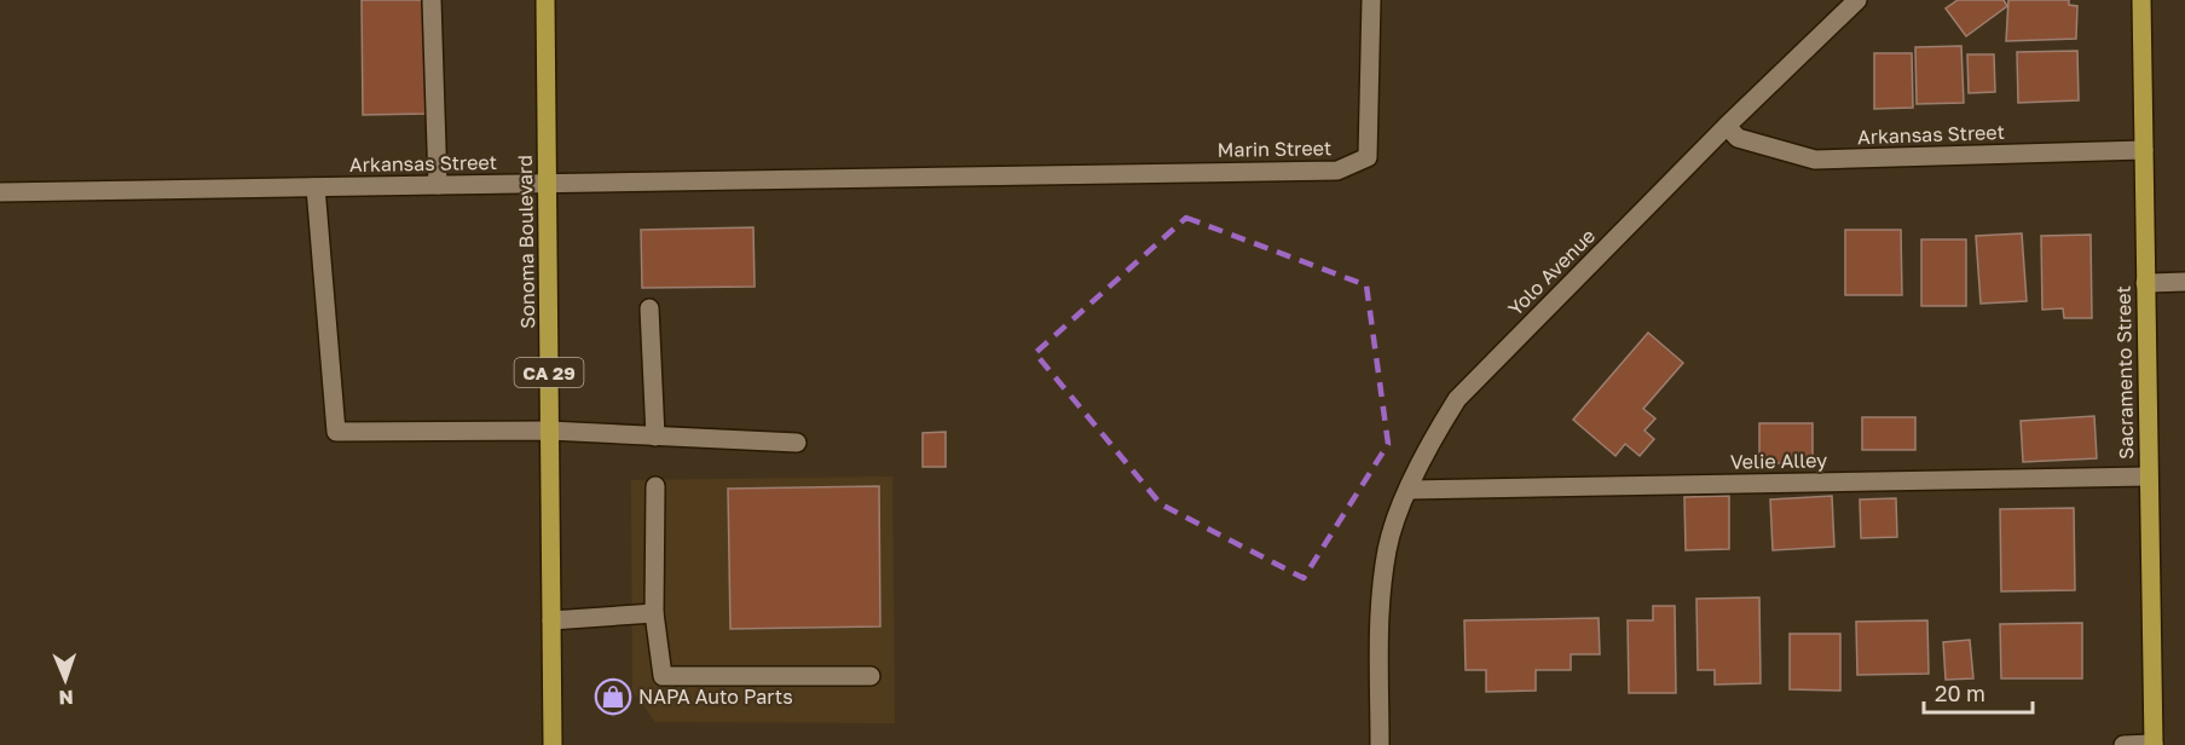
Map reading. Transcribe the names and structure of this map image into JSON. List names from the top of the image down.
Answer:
{
  "streets": {
    "main road": ["Sonoma Boulevard", "CA 29", "Sacramento Street"],
    "street": [
      "Arkansas Street",
      "Marin Street",
      "Yolo Avenue",
      "Velie Alley"
    ]
  },
  "crossings": [
    ["Arkansas Street", "Marin Street"],
    ["Arkansas Street", "Sonoma Boulevard"],
    ["Arkansas Street", "Yolo Avenue"],
    ["Arkansas Street", "Sacramento Street"],
    ["Yolo Avenue", "Velie Alley"],
    ["Sacramento Street", "Velie Alley"]
  ],
  "places": {
    "shop": ["NAPA Auto Parts"]
  },
  "scale_bar": "20 m",
  "north": "bottom"
}
